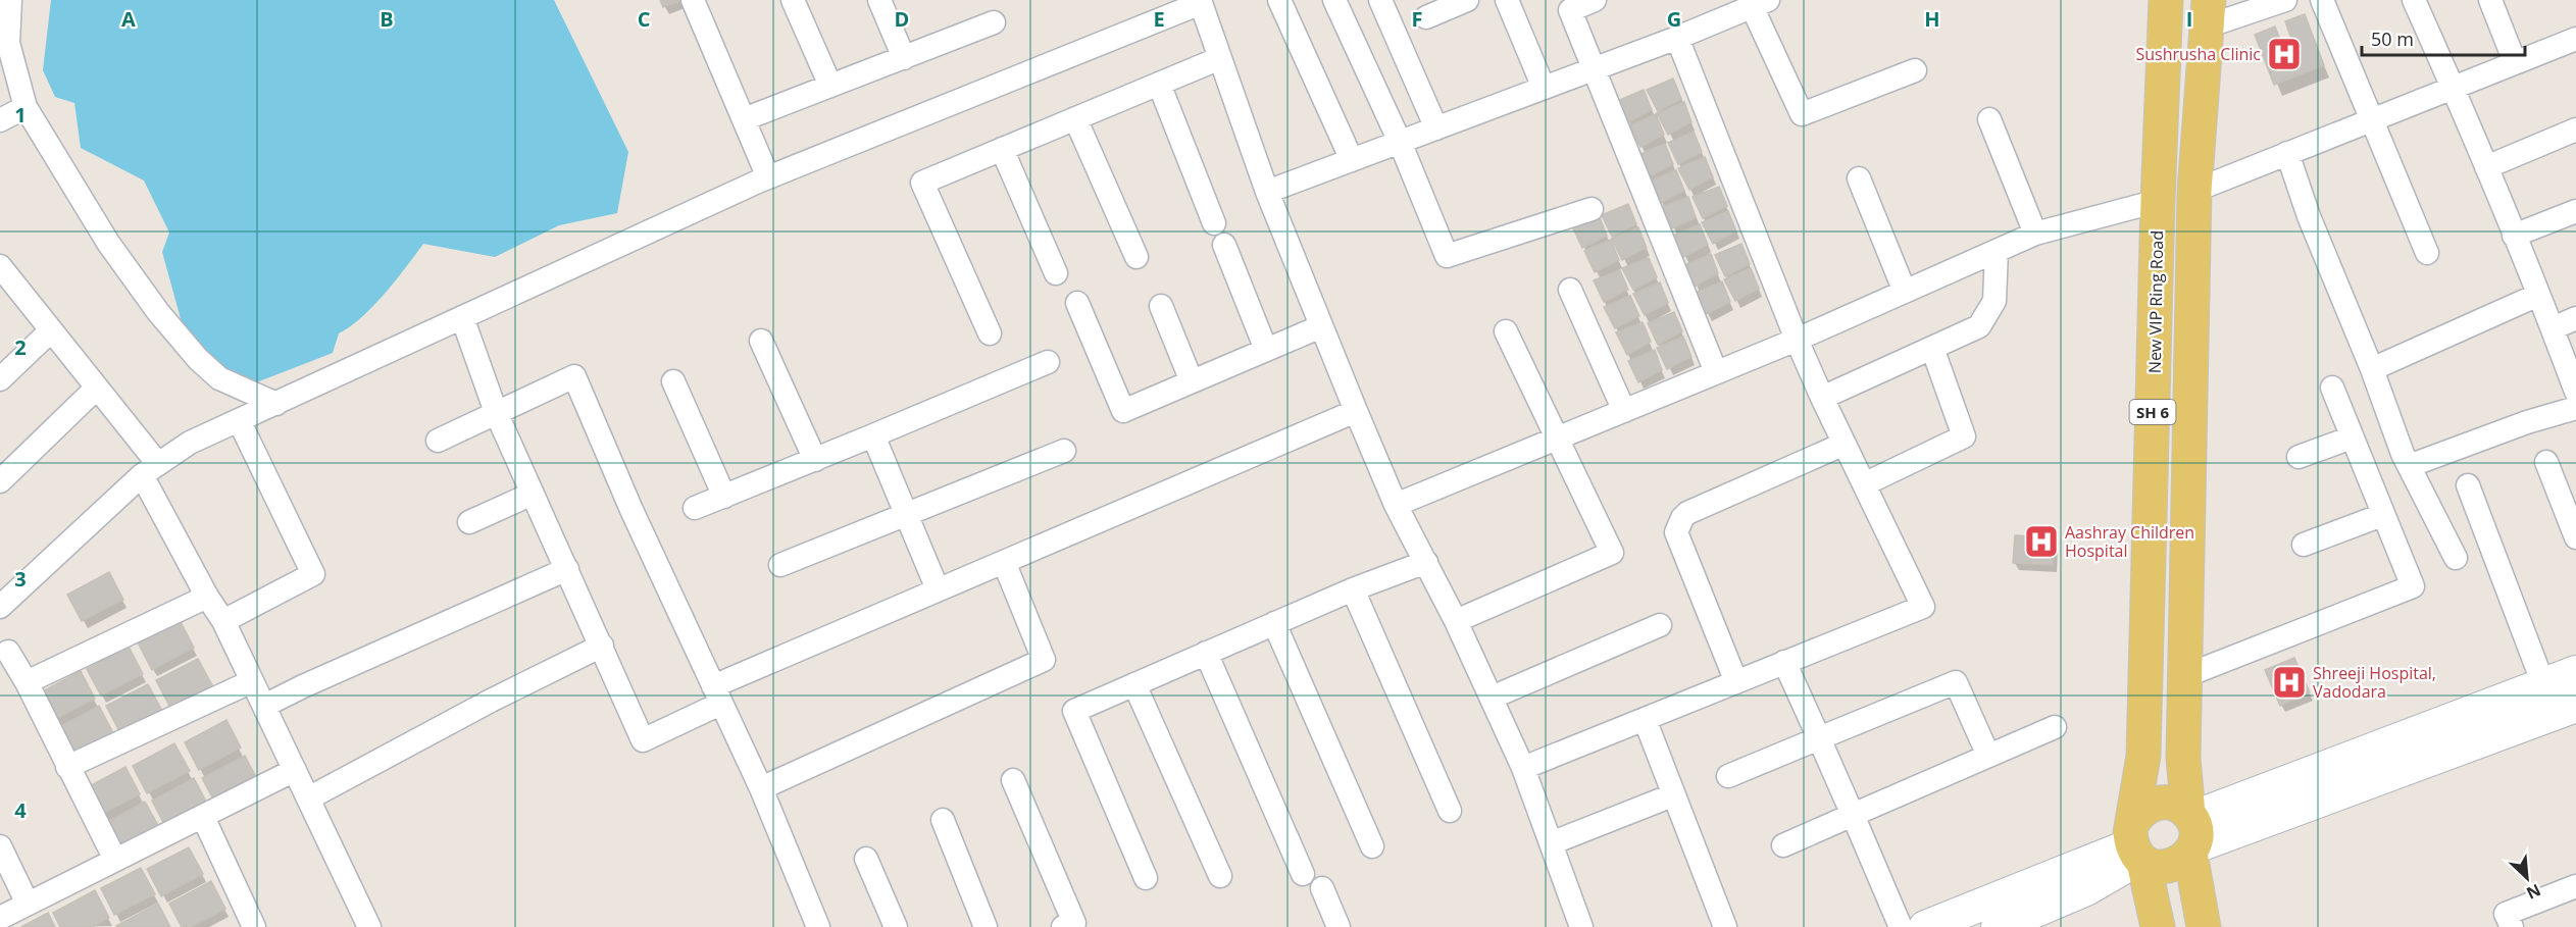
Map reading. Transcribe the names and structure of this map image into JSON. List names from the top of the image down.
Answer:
{
  "streets": {
    "main road": ["New VIP Ring Road", "SH 6"]
  },
  "crossings": [
    ["New VIP Ring Road", "SH 6"]
  ],
  "places": {
    "hospital": ["Sushrusha Clinic", "Aashray Children Hospital", "Shreeji Hospital, Vadodara"]
  },
  "scale_bar": "50 m",
  "north": "bottom right",
  "grid": {
    "columns": [
      "A",
      "B",
      "C",
      "D",
      "E",
      "F",
      "G",
      "H",
      "I"
    ],
    "rows": [
      "1",
      "2",
      "3",
      "4"
    ]
  }
}
